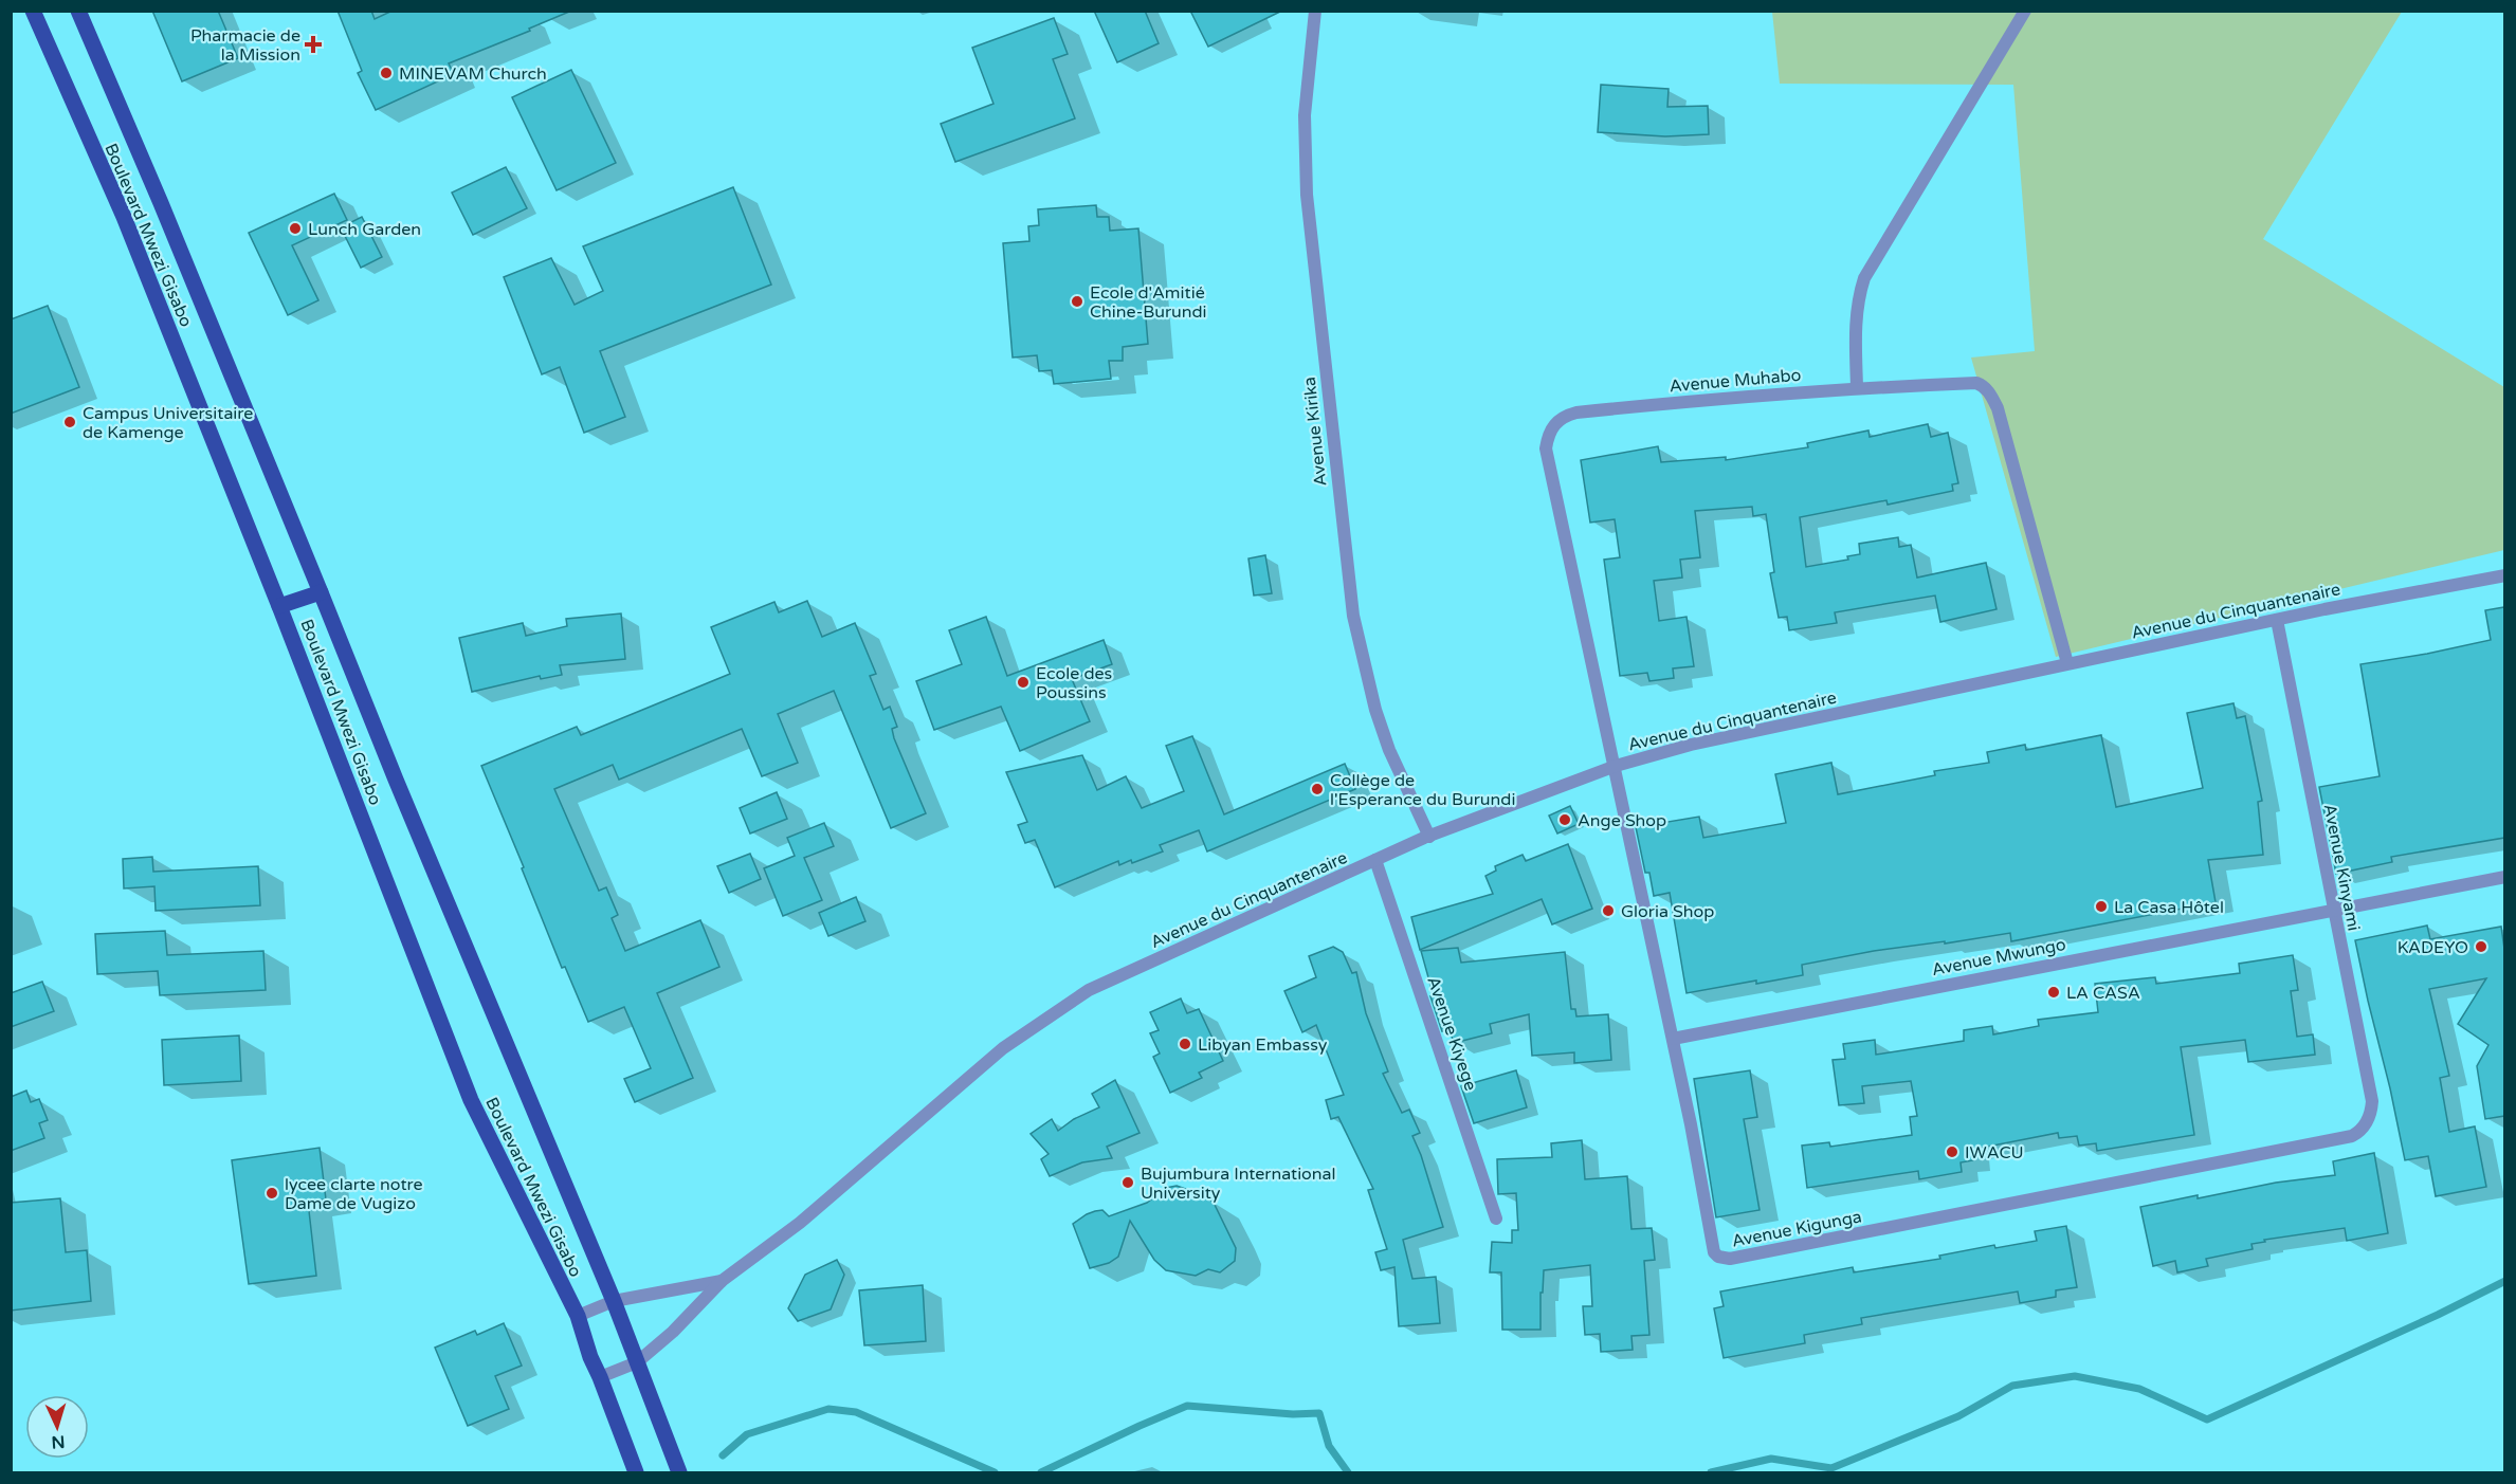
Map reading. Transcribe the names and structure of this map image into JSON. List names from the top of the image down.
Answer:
{
  "streets": {
    "main road": ["Boulevard Mwezi Gisabo"],
    "street": [
      "Avenue Muhabo",
      "Avenue Kirika",
      "Avenue du Cinquantenaire",
      "Avenue Kinyami",
      "Avenue Mwungo",
      "Avenue Kiyege",
      "Avenue Kigunga"
    ]
  },
  "crossings": [
    ["Avenue Muhabo", "Avenue du Cinquantenaire"],
    ["Avenue Muhabo", "Avenue Kigunga"],
    ["Avenue Kirika", "Avenue du Cinquantenaire"],
    ["Avenue du Cinquantenaire", "Avenue Kinyami"],
    ["Avenue du Cinquantenaire", "Avenue Kiyege"],
    ["Avenue du Cinquantenaire", "Avenue Kigunga"],
    ["Avenue Kinyami", "Avenue Mwungo"],
    ["Avenue Kinyami", "Avenue Kigunga"],
    ["Avenue Mwungo", "Avenue Kigunga"]
  ],
  "places": {
    "health": ["Pharmacie de la Mission"],
    "other": [
      "MINEVAM Church",
      "Lunch Garden",
      "Ecole d'Amitié Chine-Burundi",
      "Campus Universitaire de Kamenge",
      "Ecole des Poussins",
      "Collège de l'Esperance du Burundi",
      "Ange Shop",
      "La Casa Hôtel",
      "Gloria Shop",
      "KADEYO",
      "LA CASA",
      "Libyan Embassy",
      "IWACU",
      "Bujumbura International University",
      "lycee clarte notre Dame de Vugizo"
    ]
  },
  "north": "bottom"
}
